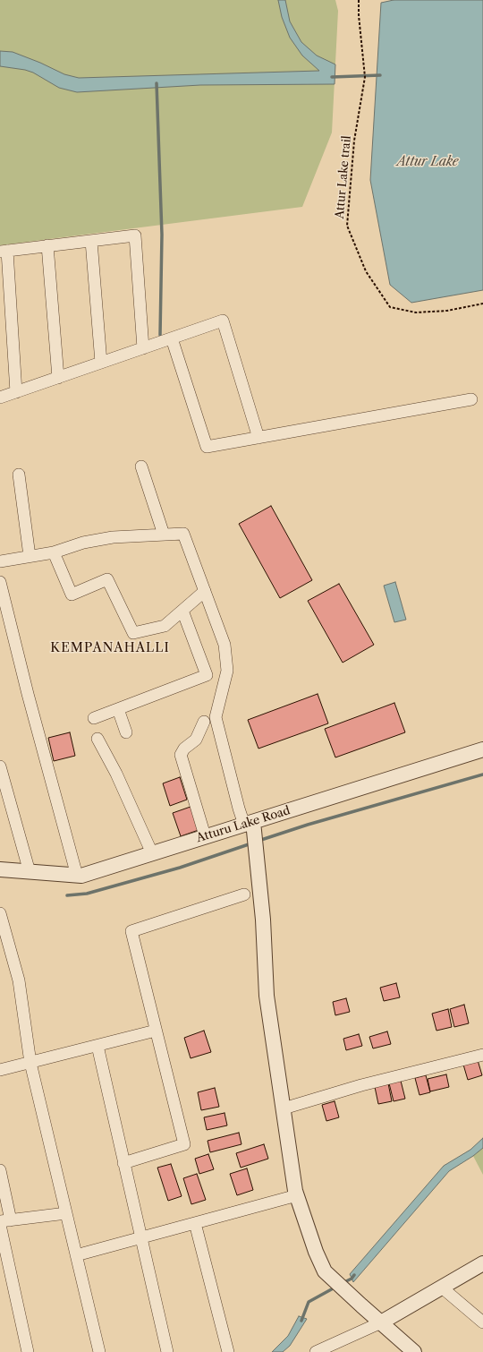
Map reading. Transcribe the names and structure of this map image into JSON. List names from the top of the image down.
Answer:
{
  "streets": {
    "street": ["Atturu Lake Road"],
    "path": ["Attur Lake trail"]
  },
  "districts": ["KEMPANAHALLI"],
  "water": ["Attur Lake"]
}
